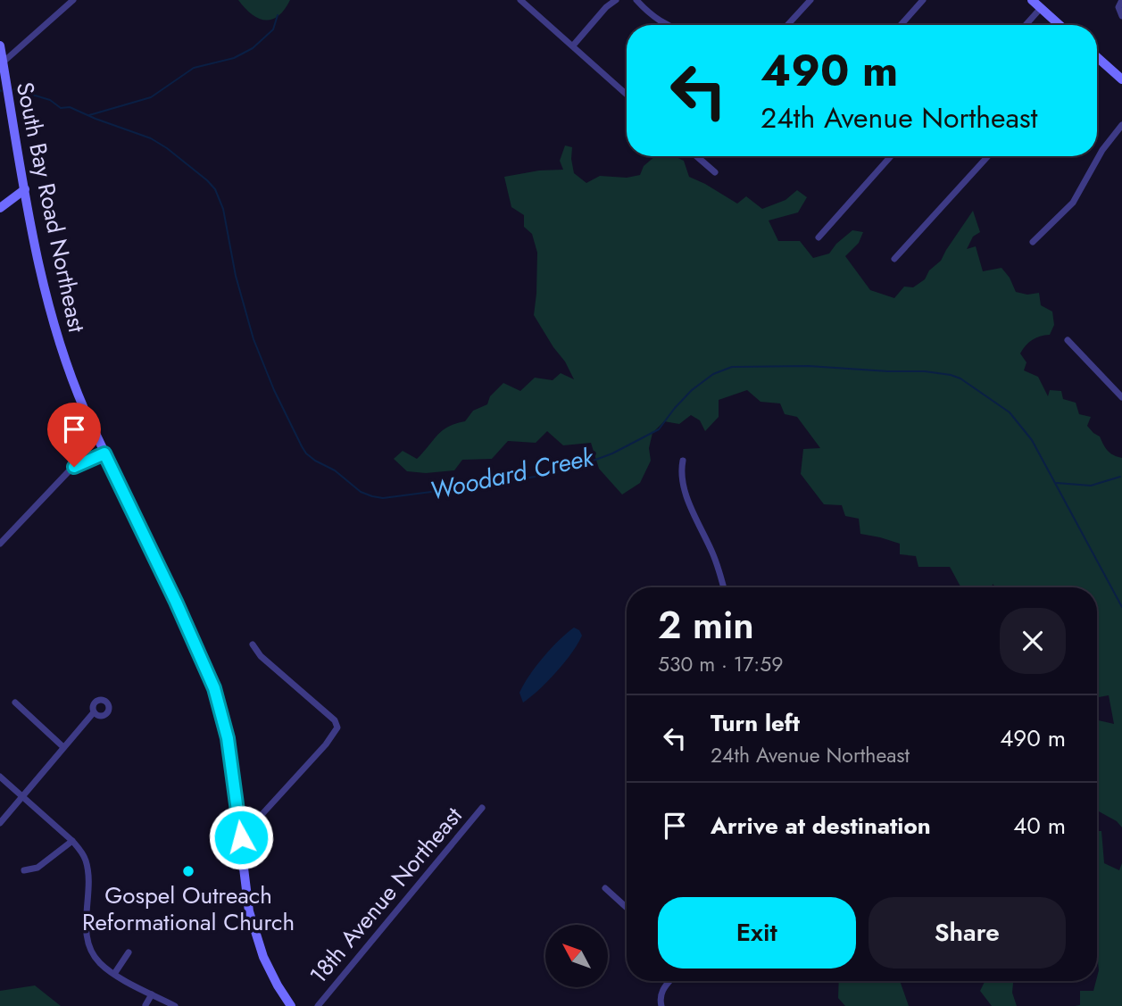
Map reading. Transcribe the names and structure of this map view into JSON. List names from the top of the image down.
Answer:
{
  "streets": {
    "street": ["South Bay Road Northeast", "18th Avenue Northeast"]
  },
  "water": ["Woodard Creek"],
  "places": ["Gospel Outreach Reformational Church"],
  "north": "top left",
  "page": {
    "turn": ["490 m", "24th Avenue Northeast"],
    "heading": ["2 min", "530 m · 17:59"],
    "list": [
      {
        "name": "Turn left",
        "note": "24th Avenue Northeast",
        "value": "490 m"
      },
      {
        "name": "Arrive at destination",
        "value": "40 m"
      }
    ],
    "buttons": ["Exit", "Share"]
  }
}
